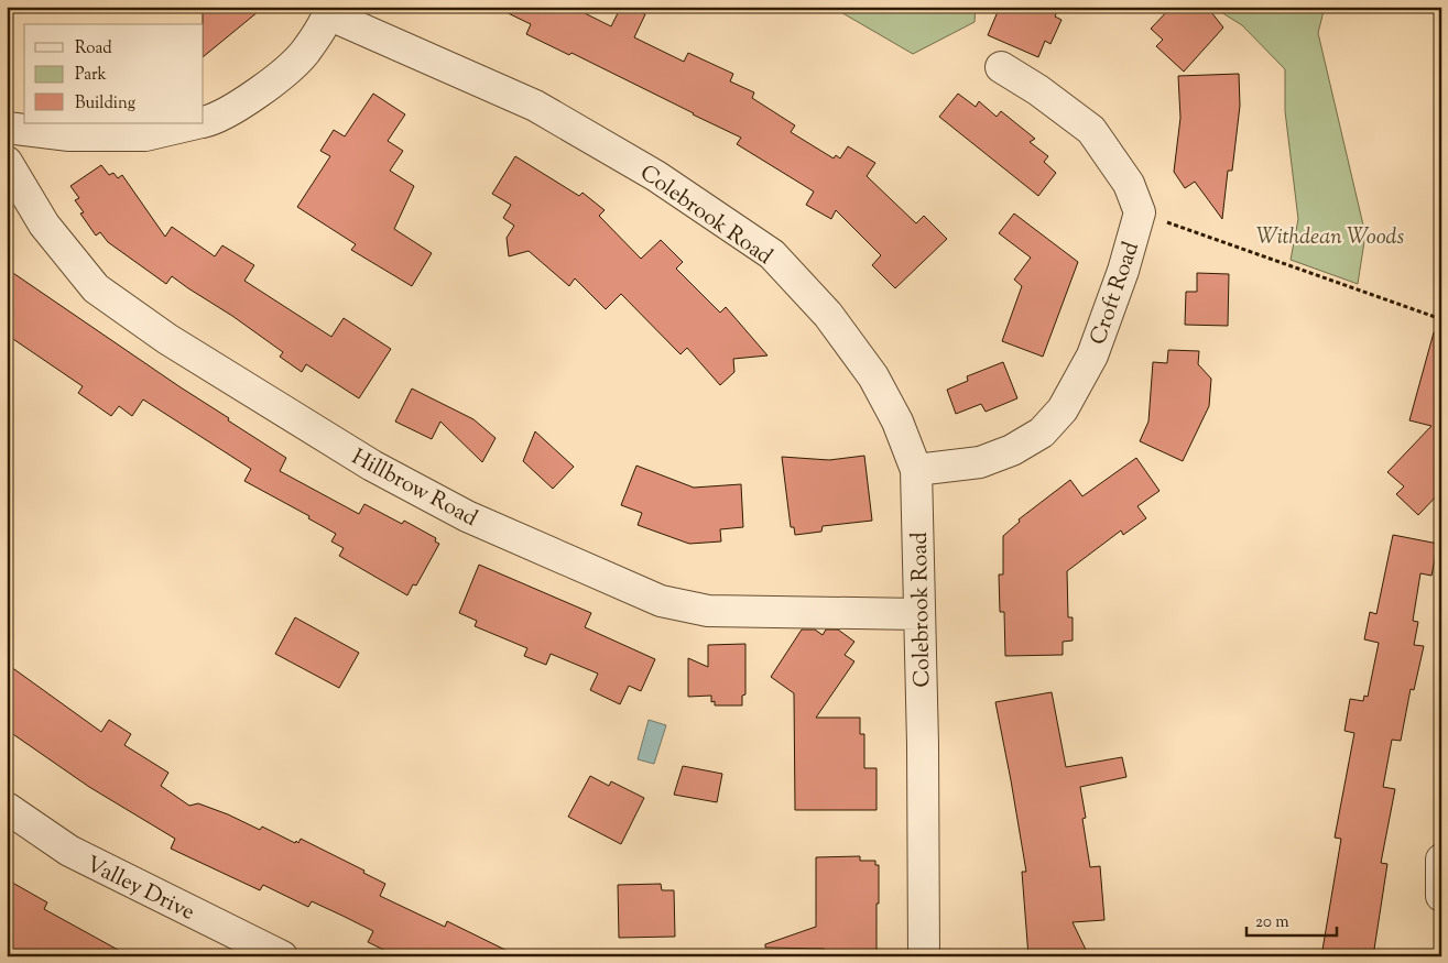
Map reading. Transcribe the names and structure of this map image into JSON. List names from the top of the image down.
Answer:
{
  "streets": {
    "street": [
      "Colebrook Road",
      "Croft Road",
      "Hillbrow Road",
      "Valley Drive"
    ]
  },
  "crossings": [
    ["Colebrook Road", "Croft Road"],
    ["Colebrook Road", "Hillbrow Road"]
  ],
  "parks": ["Withdean Woods"],
  "legend": ["Road", "Park", "Building"],
  "scale_bar": "20 m"
}
